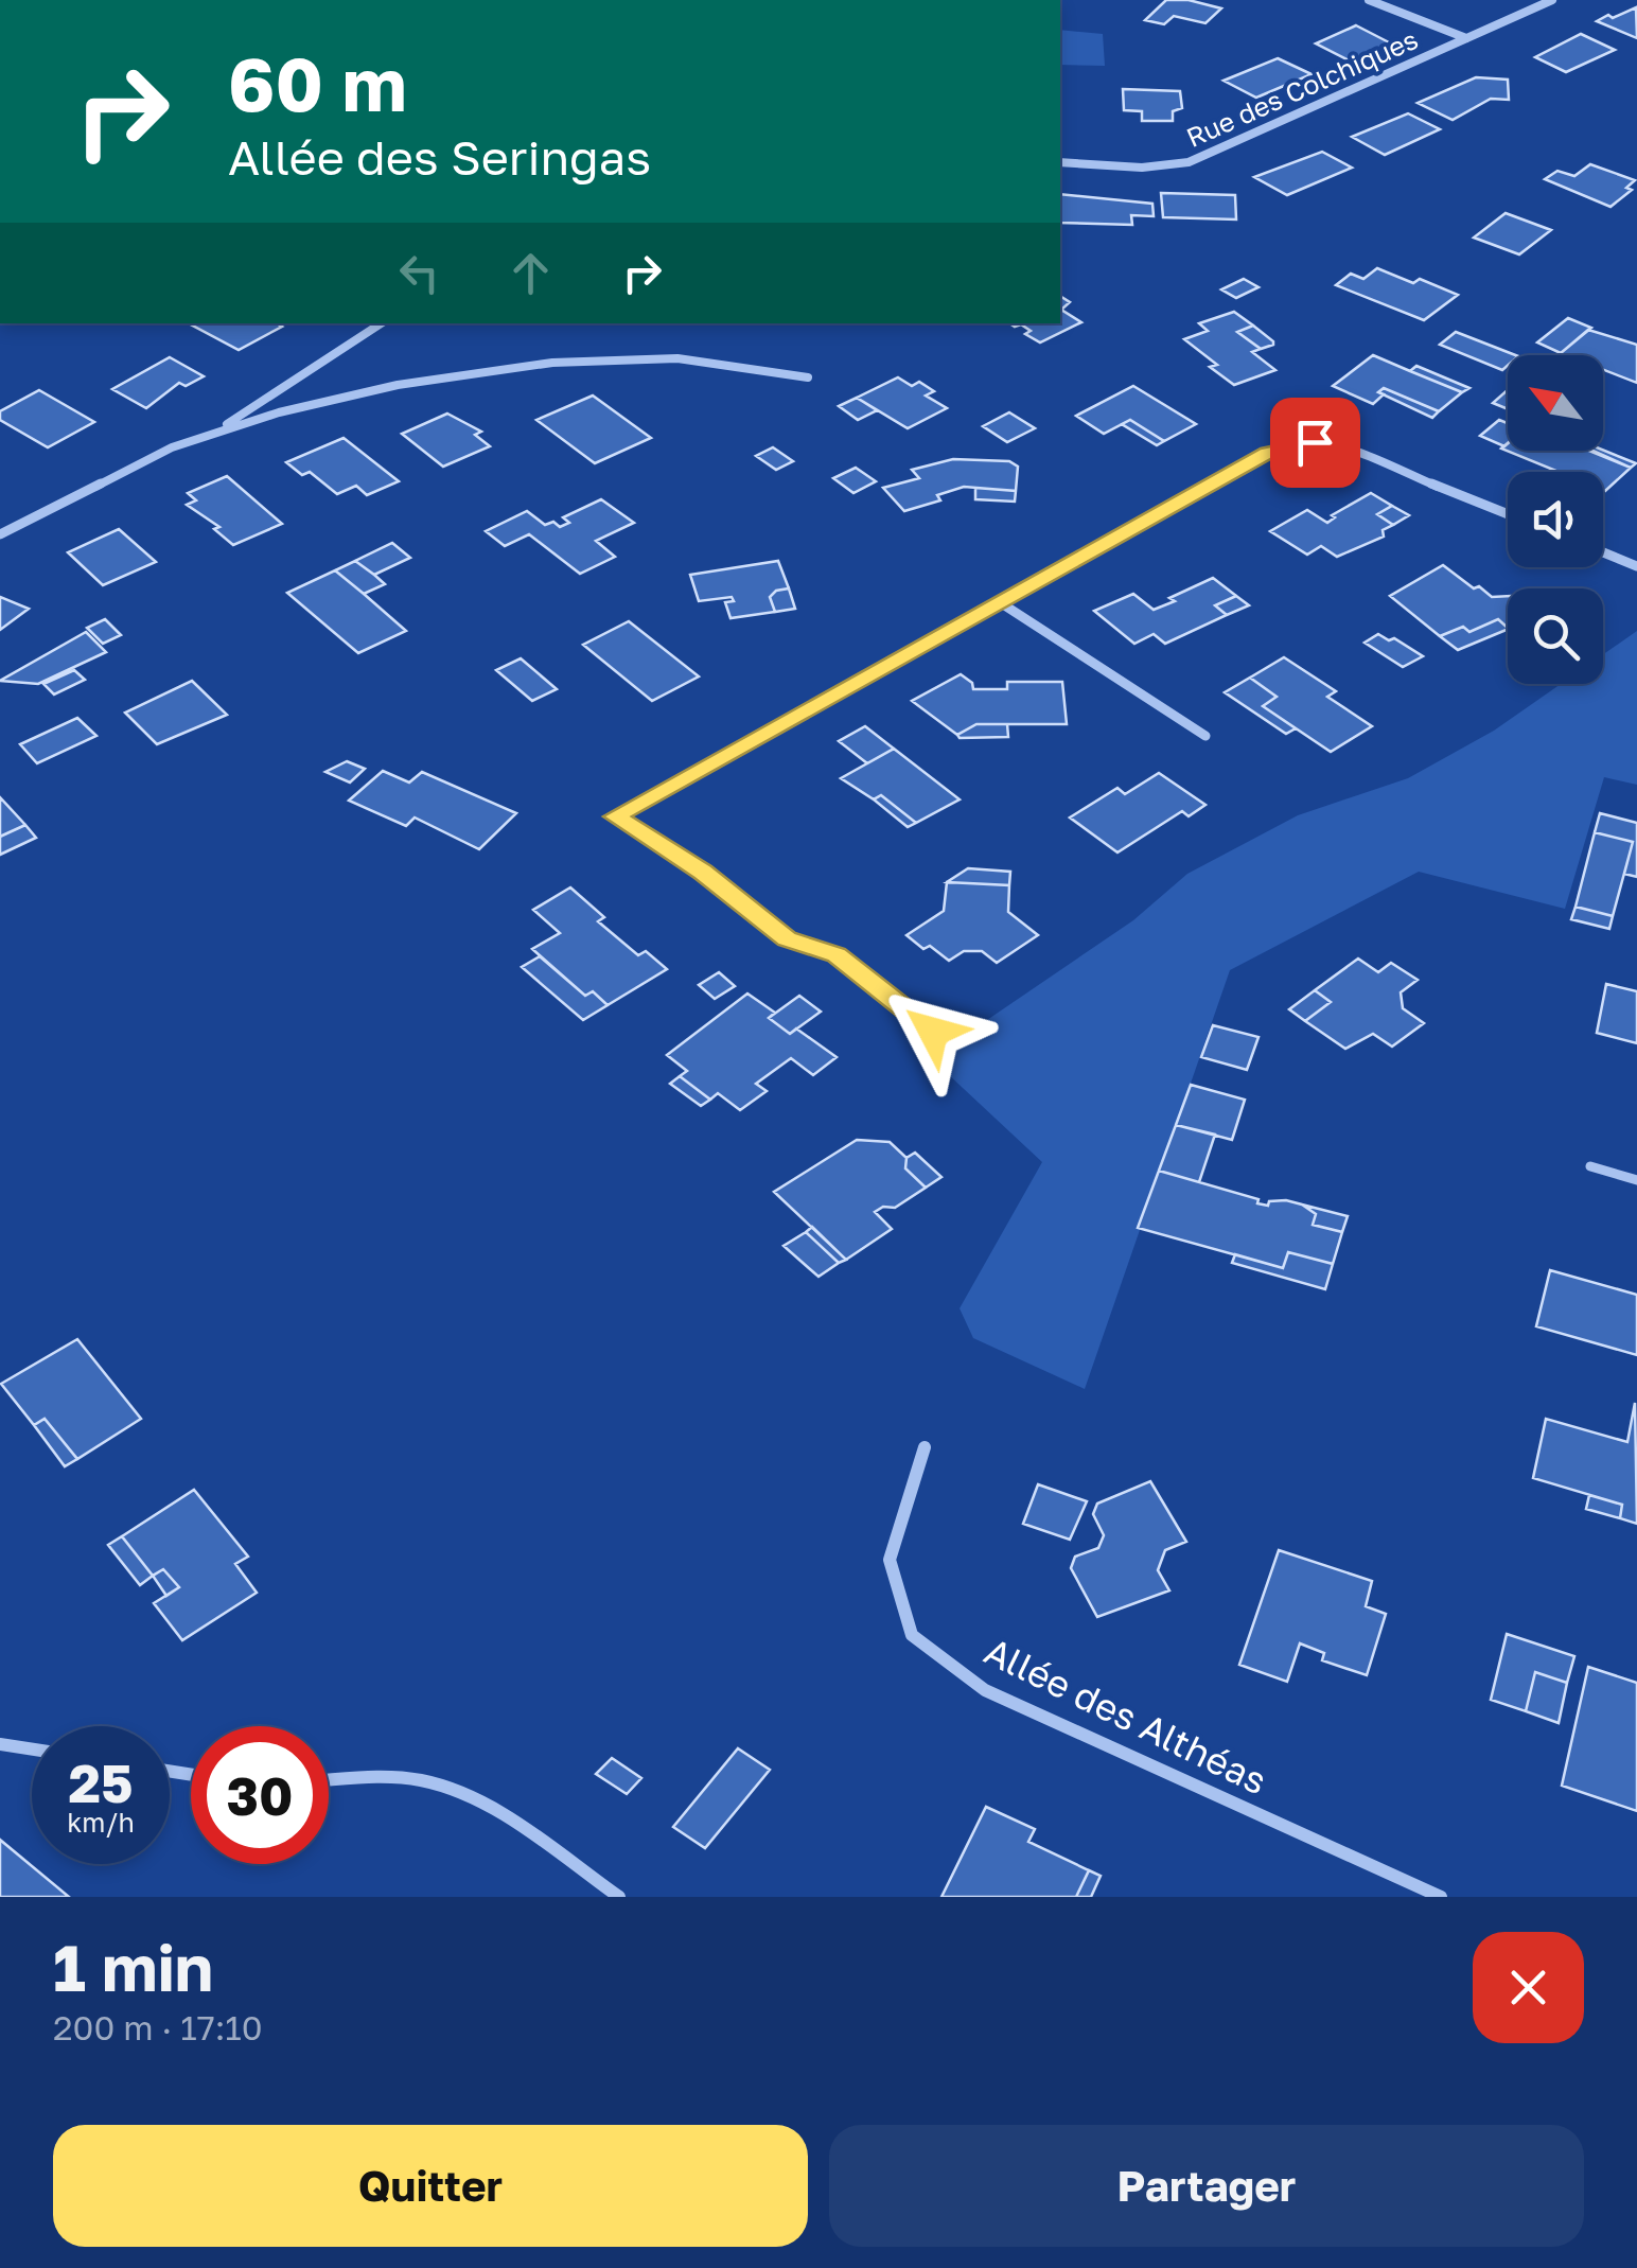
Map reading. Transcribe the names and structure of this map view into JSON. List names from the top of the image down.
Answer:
{
  "streets": {
    "street": ["Rue des Colchiques", "Allée des Althéas"]
  },
  "north": "top left",
  "page": {
    "turn": ["60 m", "Allée des Seringas"],
    "speed": "25 km/h",
    "limit": "30",
    "heading": ["1 min", "200 m · 17:10"],
    "buttons": ["Quitter", "Partager"]
  }
}
